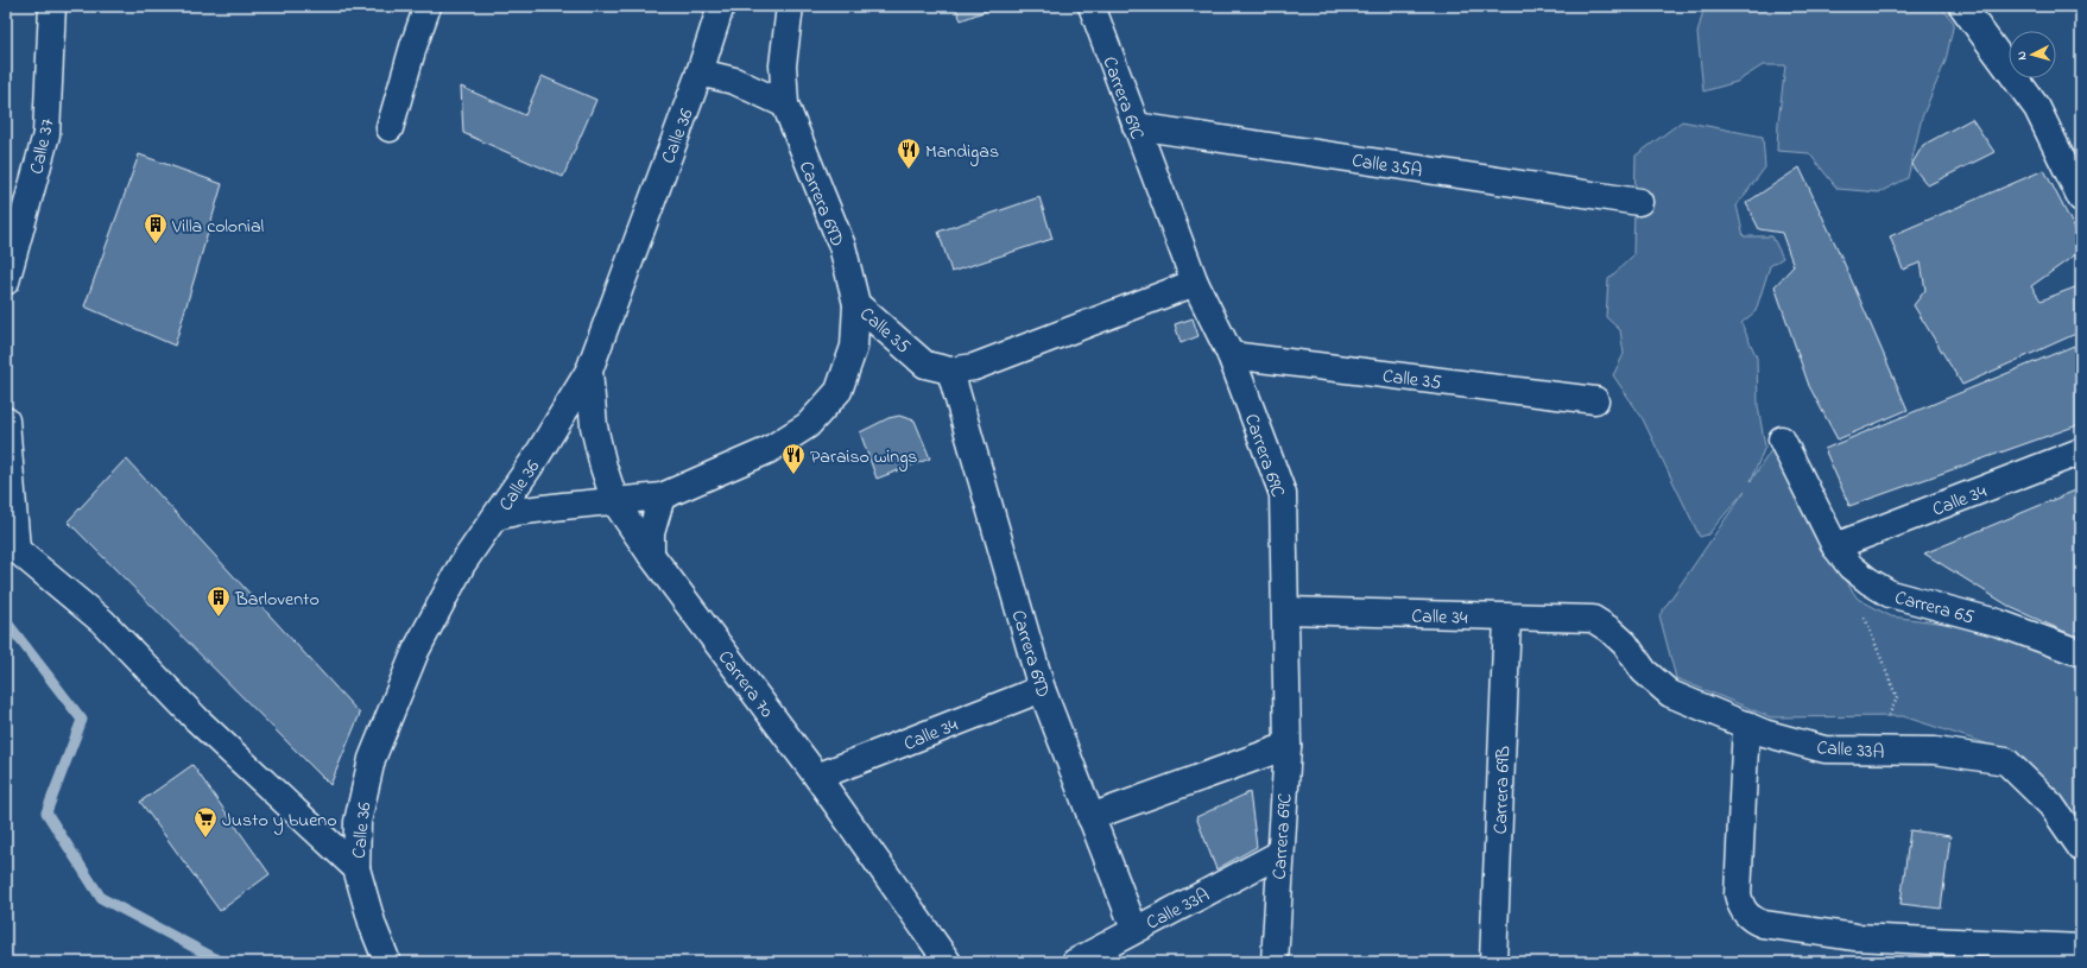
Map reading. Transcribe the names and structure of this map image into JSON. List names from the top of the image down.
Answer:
{
  "streets": {
    "street": [
      "Carrera 69C",
      "Calle 36",
      "Calle 37",
      "Calle 35A",
      "Carrera 69D",
      "Calle 35",
      "Calle 34",
      "Carrera 65",
      "Carrera 70",
      "Calle 33A",
      "Carrera 69B"
    ]
  },
  "crossings": [
    ["Carrera 69C", "Calle 35A"],
    ["Carrera 69C", "Calle 35"],
    ["Carrera 69C", "Calle 34"],
    ["Carrera 69C", "Calle 33A"],
    ["Calle 36", "Carrera 70"],
    ["Carrera 69D", "Calle 35"],
    ["Carrera 69D", "Calle 34"],
    ["Carrera 69D", "Calle 33A"],
    ["Calle 35", "Carrera 70"],
    ["Calle 34", "Carrera 65"],
    ["Calle 34", "Carrera 70"],
    ["Calle 34", "Calle 33A"],
    ["Calle 34", "Carrera 69B"]
  ],
  "places": {
    "restaurant": ["Mandigas", "Paraiso wings"],
    "building": ["Villa colonial", "Barlovento"],
    "supermarket": ["Justo y bueno"]
  },
  "north": "left"
}
